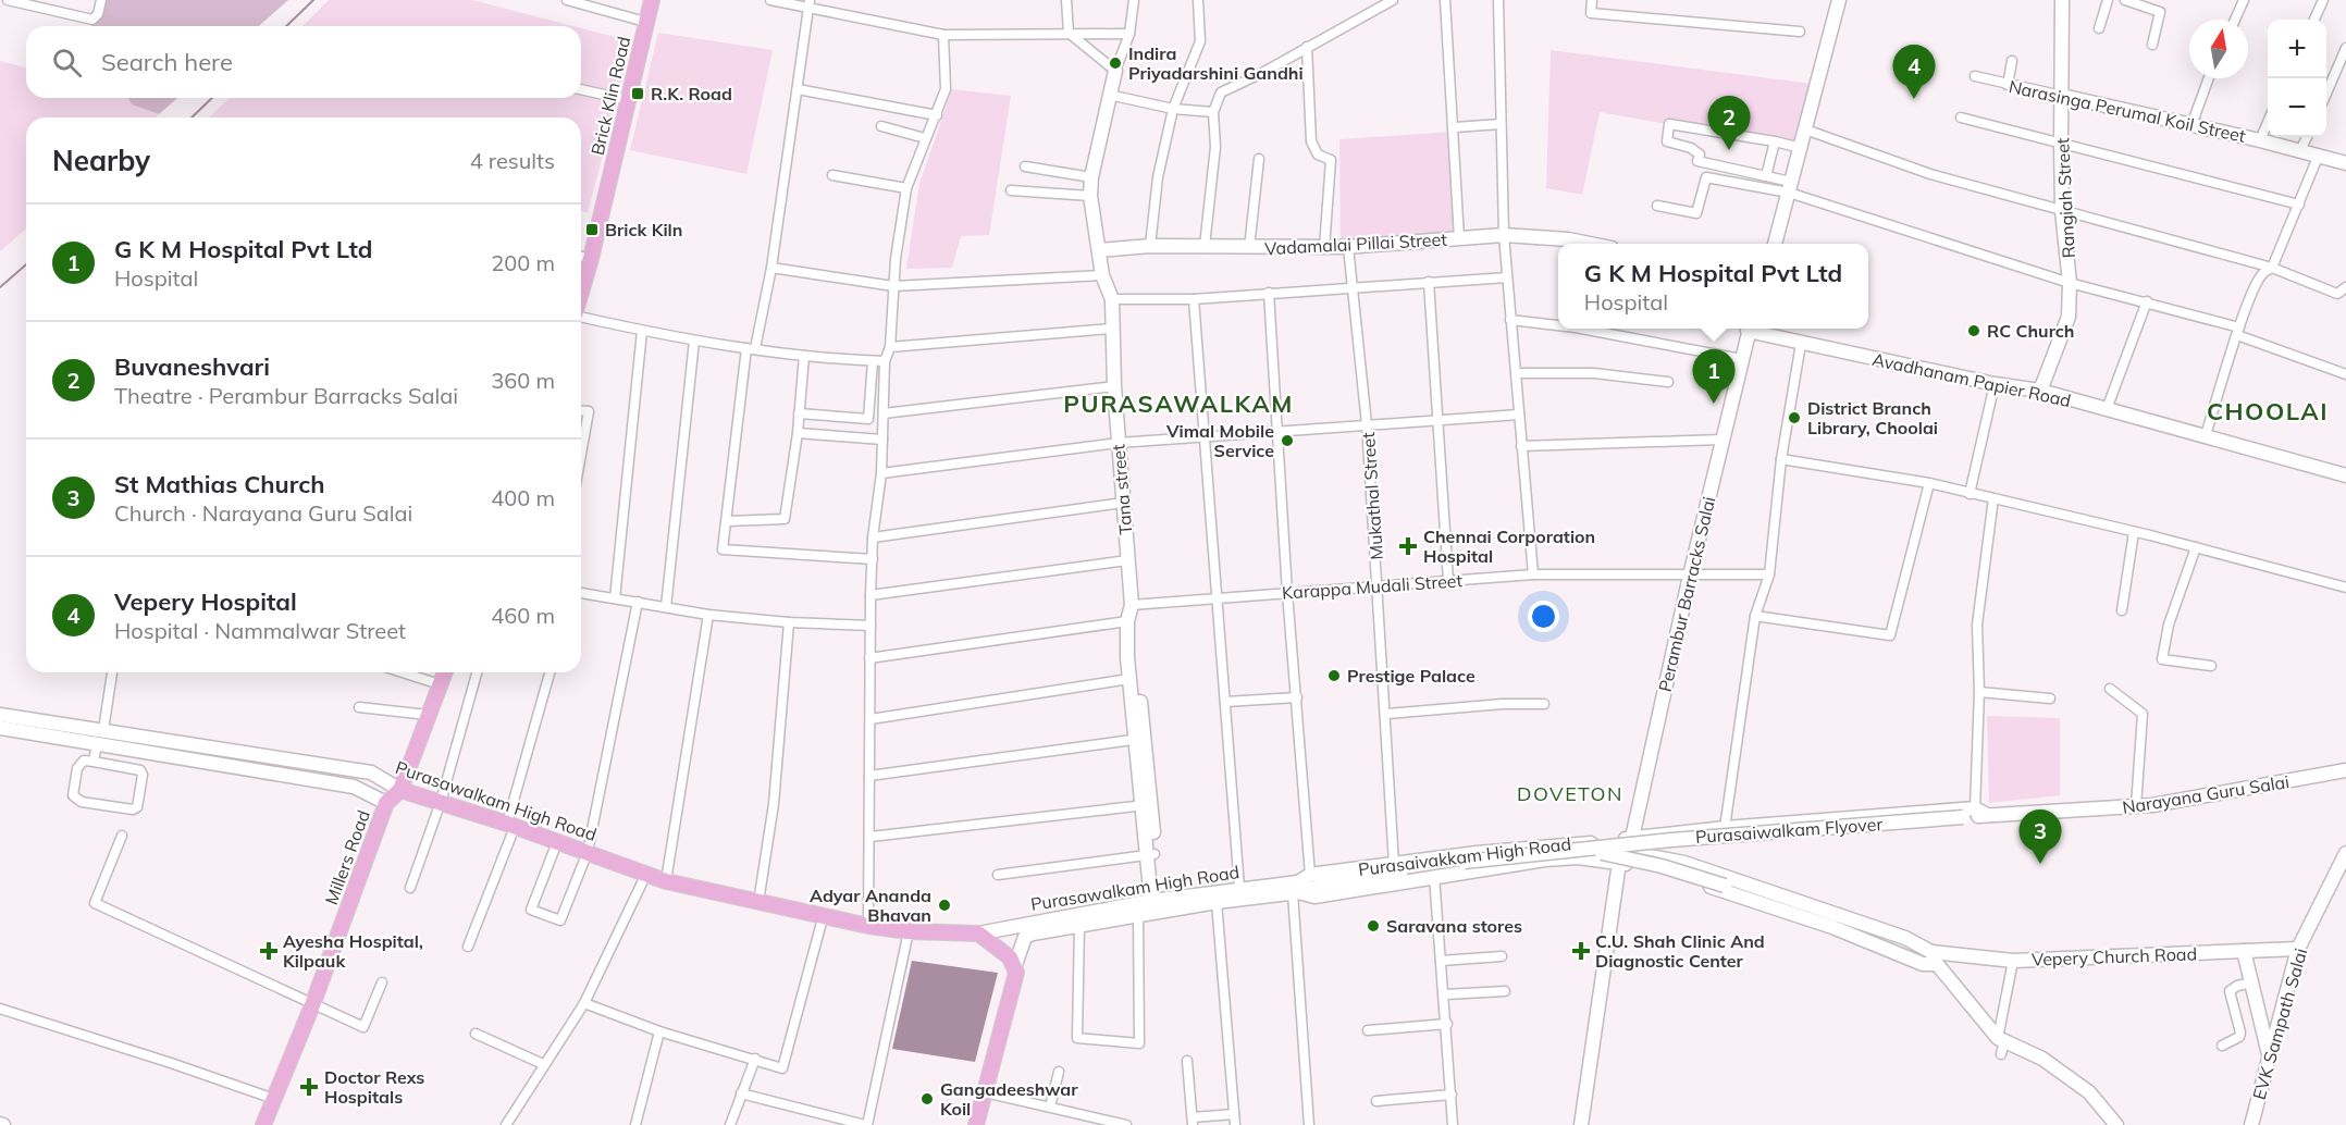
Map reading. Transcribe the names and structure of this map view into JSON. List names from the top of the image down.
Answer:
{
  "streets": {
    "main road": ["Brick Klin Road", "Purasawalkam High Road", "Millers Road"],
    "street": [
      "Narasinga Perumal Koil Street",
      "Rangiah Street",
      "Vadamalai Pillai Street",
      "Avadhanam Papier Road",
      "Tana street",
      "Mukathal Street",
      "Karappa Mudali Street",
      "Perambur Barracks Salai",
      "Narayana Guru Salai",
      "Purasaiwalkam Flyover",
      "Purasaivakkam High Road",
      "Vepery Church Road",
      "EVK Sampath Salai"
    ]
  },
  "crossings": [
    ["Narasinga Perumal Koil Street", "Rangiah Street"],
    ["Rangiah Street", "Avadhanam Papier Road"],
    ["Vadamalai Pillai Street", "Tana street"],
    ["Vadamalai Pillai Street", "Mukathal Street"],
    ["Tana street", "Karappa Mudali Street"],
    ["Mukathal Street", "Karappa Mudali Street"],
    ["Mukathal Street", "Purasaivakkam High Road"],
    ["Karappa Mudali Street", "Perambur Barracks Salai"],
    ["Perambur Barracks Salai", "Purasaivakkam High Road"],
    ["Narayana Guru Salai", "Purasaiwalkam Flyover"],
    ["Purasawalkam High Road", "Purasaiwalkam Flyover"],
    ["Purasawalkam High Road", "Purasaivakkam High Road"],
    ["Purasawalkam High Road", "Millers Road"],
    ["Purasaiwalkam Flyover", "Purasaivakkam High Road"],
    ["Purasaiwalkam Flyover", "Vepery Church Road"],
    ["Vepery Church Road", "EVK Sampath Salai"]
  ],
  "districts": ["PURASAWALKAM", "CHOOLAI", "DOVETON"],
  "places": {
    "other": [
      "Indira Priyadarshini Gandhi",
      "RC Church",
      "District Branch Library, Choolai",
      "Vimal Mobile Service",
      "Prestige Palace",
      "Adyar Ananda Bhavan",
      "Saravana stores",
      "Gangadeeshwar Koil"
    ],
    "transit": ["R.K. Road", "Brick Kiln"],
    "health": [
      "Chennai Corporation Hospital",
      "Ayesha Hospital, Kilpauk",
      "C.U. Shah Clinic And Diagnostic Center",
      "Doctor Rexs Hospitals"
    ]
  },
  "north": "top",
  "page": {
    "map_buttons": ["+", "−"],
    "search": "Search here",
    "pins": [
      "4",
      "2",
      "1",
      "3"
    ],
    "heading": ["Nearby", "4 results"],
    "list": [
      {
        "mark": "1",
        "name": "G K M Hospital Pvt Ltd",
        "note": "Hospital",
        "value": "200 m"
      },
      {
        "mark": "2",
        "name": "Buvaneshvari",
        "note": "Theatre · Perambur Barracks Salai",
        "value": "360 m"
      },
      {
        "mark": "3",
        "name": "St Mathias Church",
        "note": "Church · Narayana Guru Salai",
        "value": "400 m"
      },
      {
        "mark": "4",
        "name": "Vepery Hospital",
        "note": "Hospital · Nammalwar Street",
        "value": "460 m"
      }
    ],
    "popup": ["G K M Hospital Pvt Ltd", "Hospital"]
  }
}
